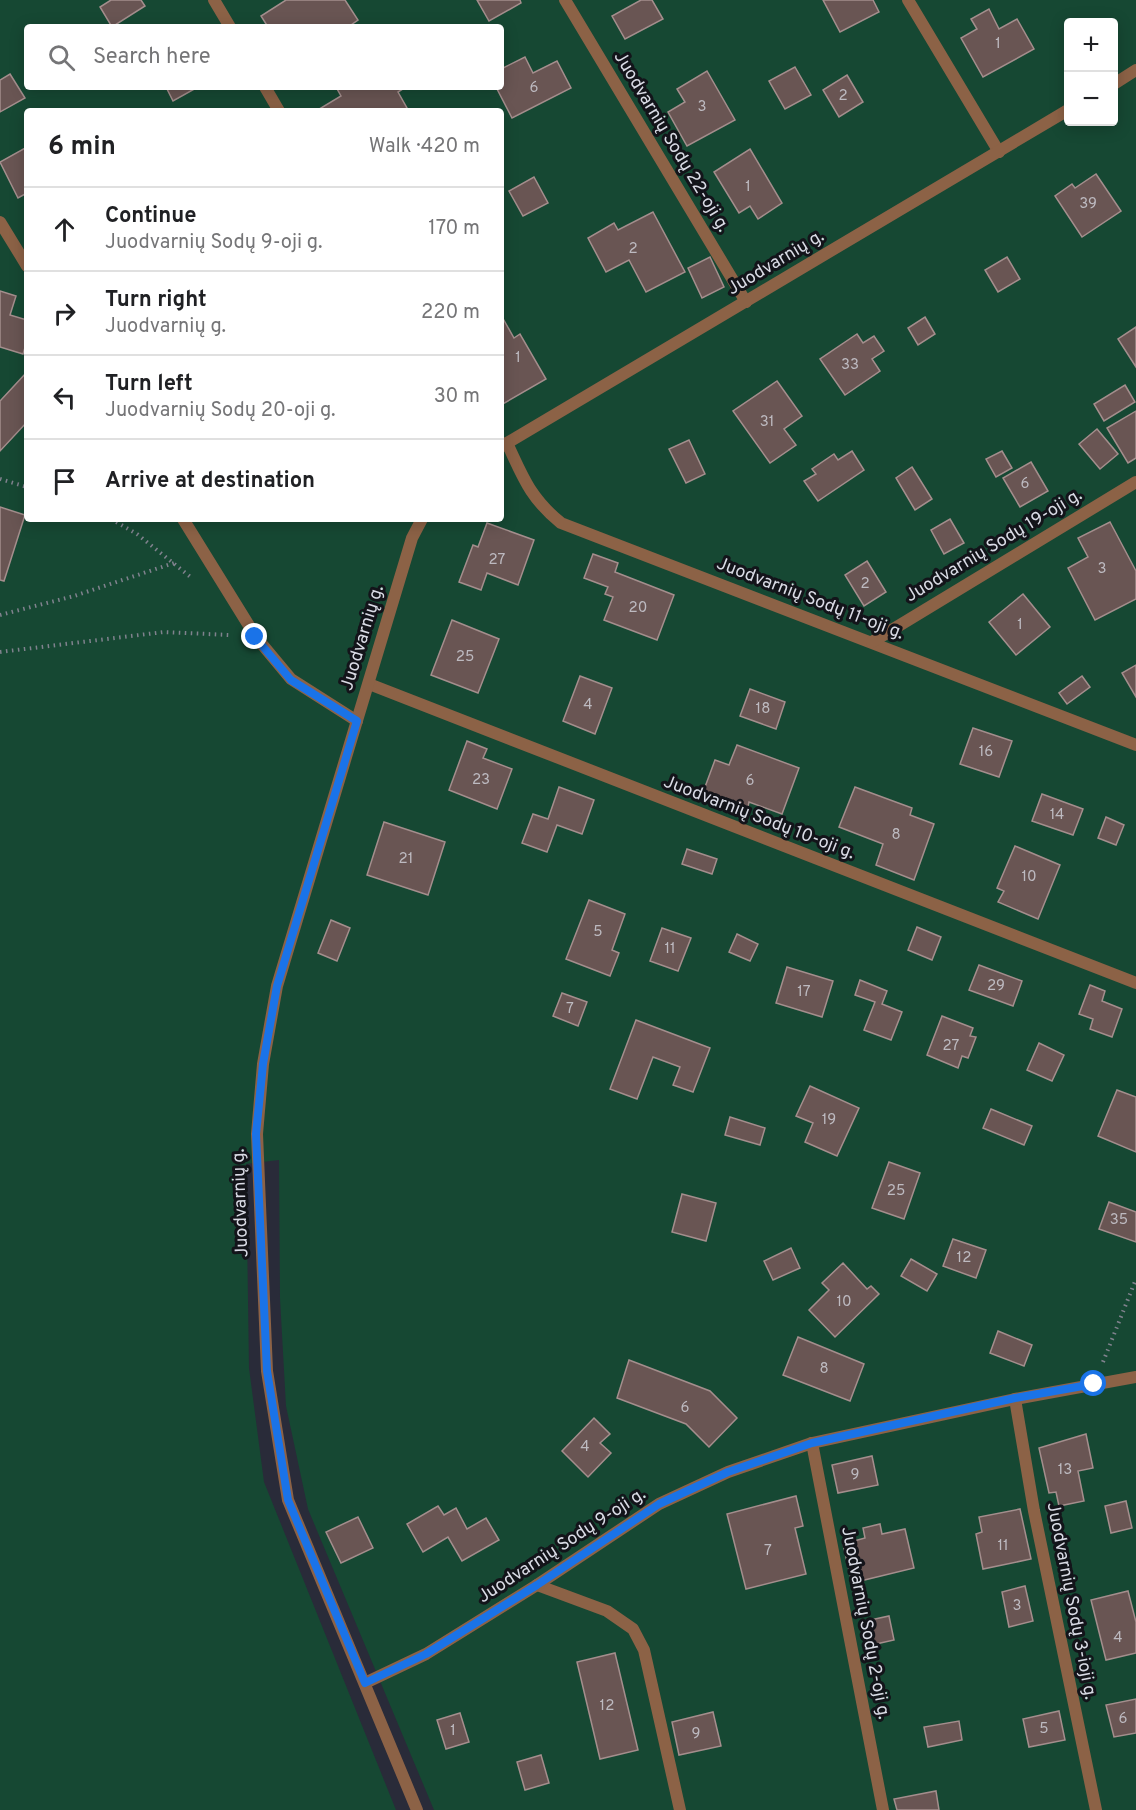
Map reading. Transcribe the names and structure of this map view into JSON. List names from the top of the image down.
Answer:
{
  "streets": {
    "street": [
      "Juodvarnių Sodų 22-oji g.",
      "Juodvarnių g.",
      "Juodvarnių Sodų 19-oji g.",
      "Juodvarnių Sodų 11-oji g.",
      "Juodvarnių Sodų 10-oji g.",
      "Juodvarnių Sodų 9-oji g.",
      "Juodvarnių Sodų 3-ioji g.",
      "Juodvarnių Sodų 2-oji g."
    ]
  },
  "crossings": [
    ["Juodvarnių Sodų 22-oji g.", "Juodvarnių g."],
    ["Juodvarnių g.", "Juodvarnių Sodų 11-oji g."],
    ["Juodvarnių g.", "Juodvarnių Sodų 10-oji g."],
    ["Juodvarnių g.", "Juodvarnių Sodų 9-oji g."],
    ["Juodvarnių Sodų 19-oji g.", "Juodvarnių Sodų 11-oji g."],
    ["Juodvarnių Sodų 9-oji g.", "Juodvarnių Sodų 3-ioji g."],
    ["Juodvarnių Sodų 9-oji g.", "Juodvarnių Sodų 2-oji g."]
  ],
  "house_numbers": [
    "1",
    "6",
    "2",
    "3",
    "1",
    "39",
    "2",
    "1",
    "33",
    "31",
    "6",
    "27",
    "3",
    "2",
    "20",
    "1",
    "25",
    "4",
    "18",
    "16",
    "23",
    "6",
    "14",
    "8",
    "21",
    "10",
    "5",
    "11",
    "29",
    "17",
    "7",
    "27",
    "19",
    "25",
    "35",
    "12",
    "10",
    "8",
    "6",
    "4",
    "13",
    "9",
    "11",
    "7",
    "3",
    "4",
    "12",
    "6",
    "5",
    "1",
    "9"
  ],
  "page": {
    "map_buttons": ["+", "−"],
    "search": "Search here",
    "heading": ["6 min", "Walk · 420 m"],
    "list": [
      ["Continue", "Juodvarnių Sodų 9-oji g.", "170 m"],
      ["Turn right", "Juodvarnių g.", "220 m"],
      ["Turn left", "Juodvarnių Sodų 20-oji g.", "30 m"],
      "Arrive at destination"
    ]
  }
}
